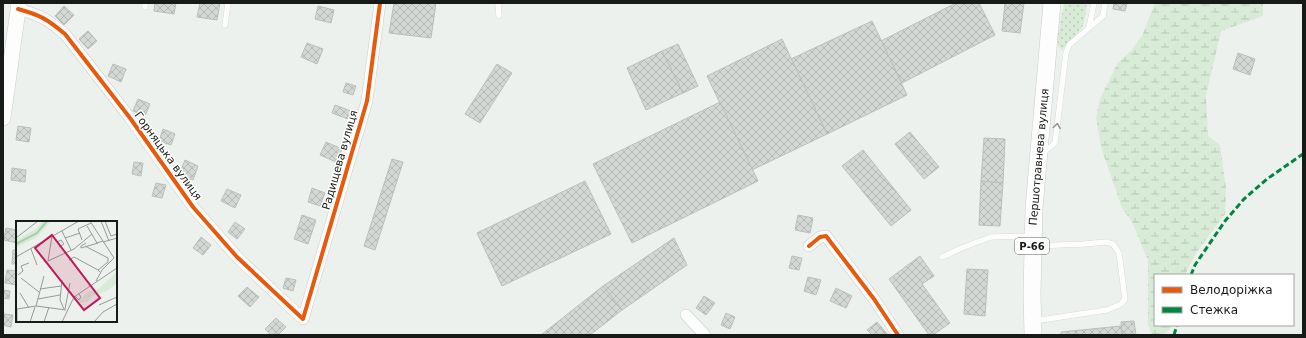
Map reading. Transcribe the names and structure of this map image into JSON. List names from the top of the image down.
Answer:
{
  "streets": {
    "main road": ["Першотравнева вулиця", "Р-66"],
    "street": ["Горняцька вулиця", "Радищева вулиця"]
  },
  "crossings": [
    ["Горняцька вулиця", "Радищева вулиця"]
  ],
  "legend": ["Велодоріжка", "Стежка"]
}
